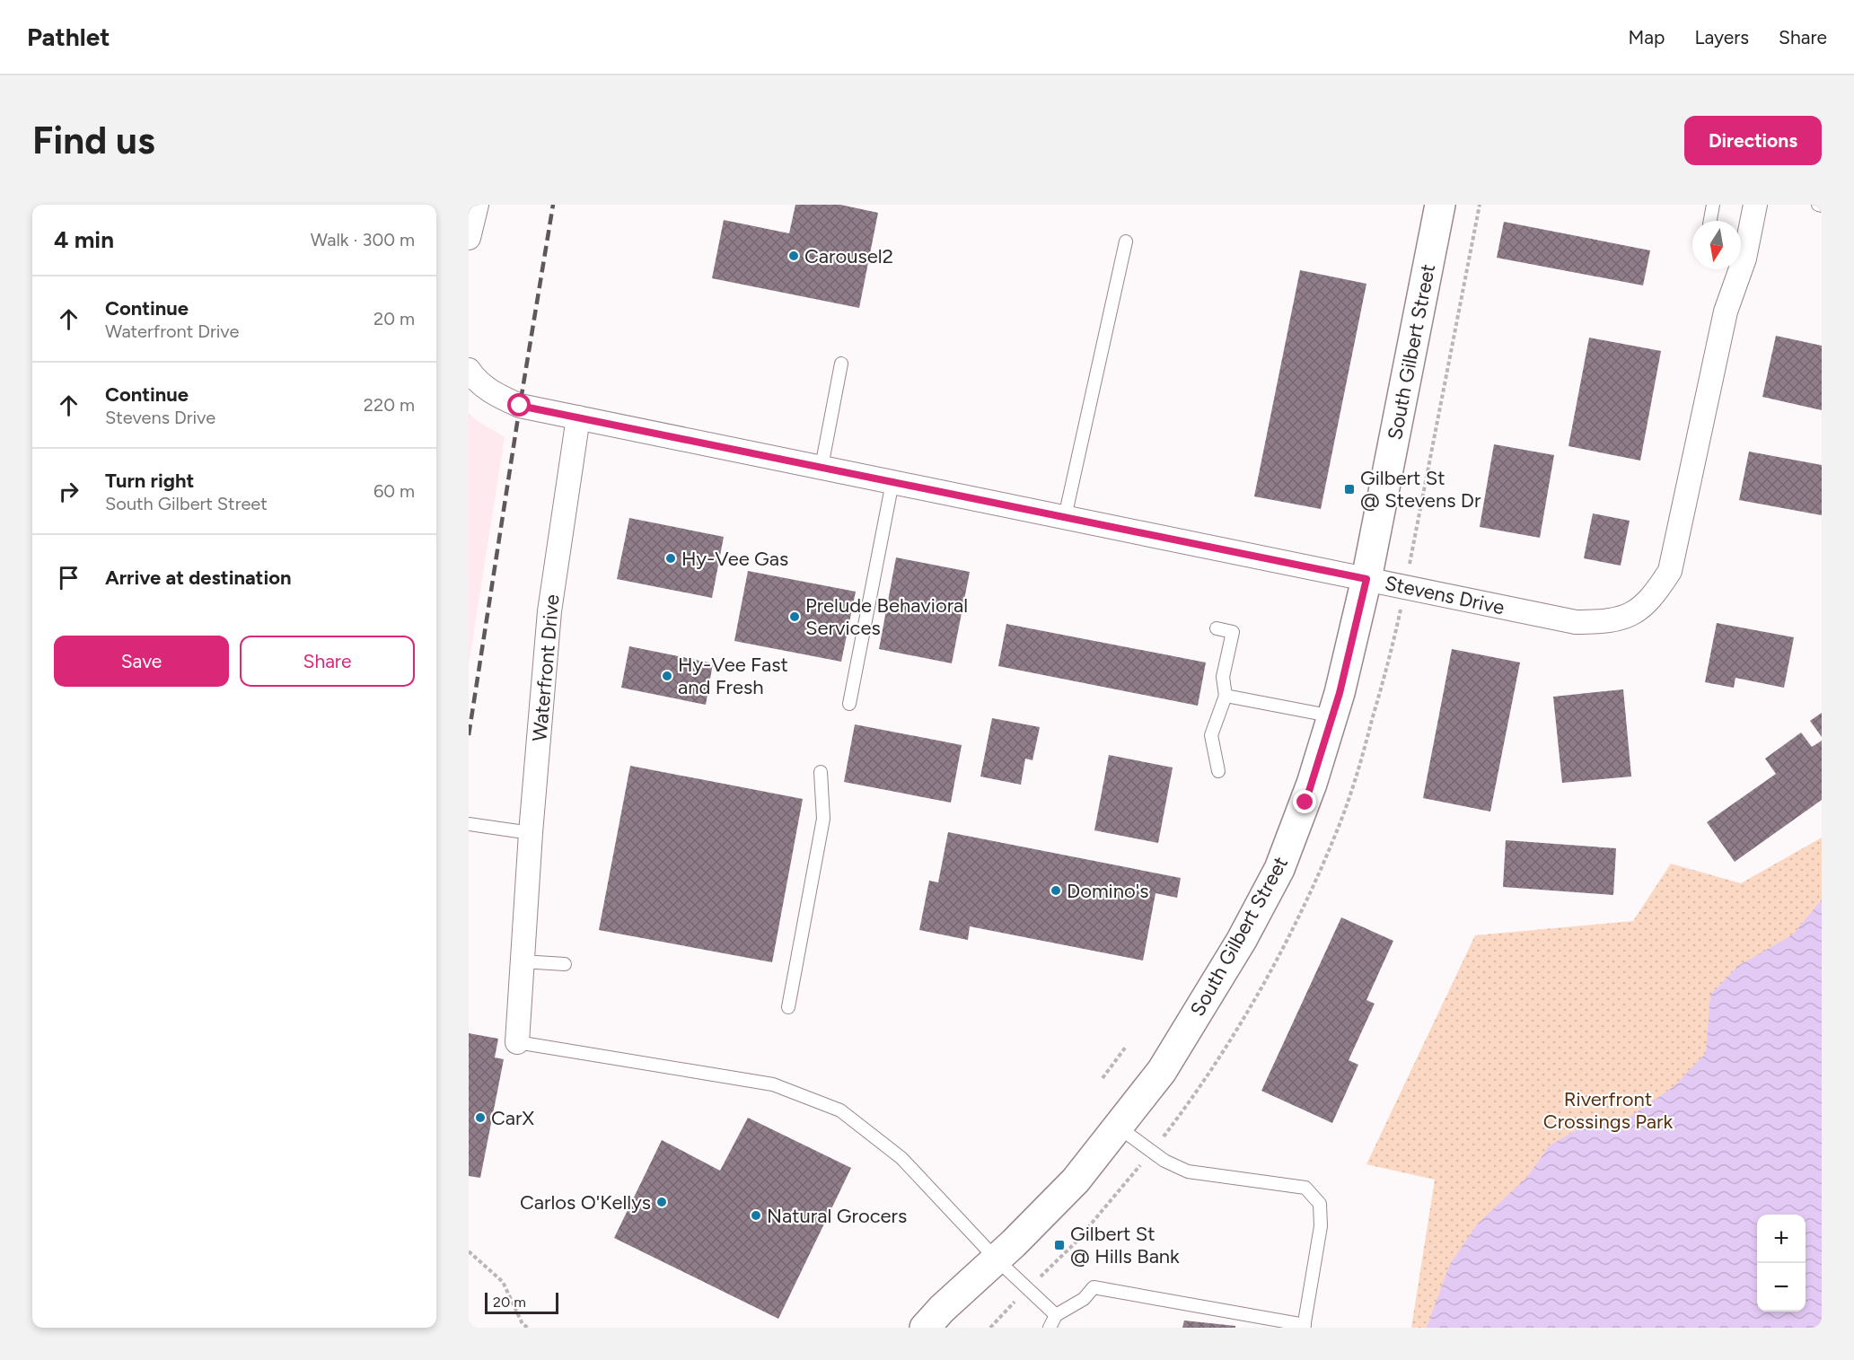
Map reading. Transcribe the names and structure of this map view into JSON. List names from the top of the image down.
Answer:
{
  "streets": {
    "main road": ["South Gilbert Street"],
    "street": ["Stevens Drive", "Waterfront Drive"]
  },
  "crossings": [
    ["South Gilbert Street", "Stevens Drive"],
    ["Stevens Drive", "Waterfront Drive"]
  ],
  "parks": ["Riverfront Crossings Park"],
  "places": {
    "other": [
      "Carousel2",
      "Hy-Vee Gas",
      "Prelude Behavioral Services",
      "Hy-Vee Fast and Fresh",
      "Domino's",
      "CarX",
      "Carlos O'Kellys",
      "Natural Grocers"
    ],
    "transit": ["Gilbert St @ Stevens Dr", "Gilbert St @ Hills Bank"]
  },
  "scale_bar": "20 m",
  "north": "bottom",
  "page": {
    "header": "Pathlet",
    "nav": ["Map", "Layers", "Share"],
    "buttons": [
      "Directions",
      ["Save", "Share"]
    ],
    "title": "Find us",
    "heading": ["4 min", "Walk · 300 m"],
    "list": [
      ["Continue", "Waterfront Drive", "20 m"],
      ["Continue", "Stevens Drive", "220 m"],
      ["Turn right", "South Gilbert Street", "60 m"],
      "Arrive at destination"
    ],
    "map_buttons": ["+", "−"],
    "scale": "20 m"
  }
}
